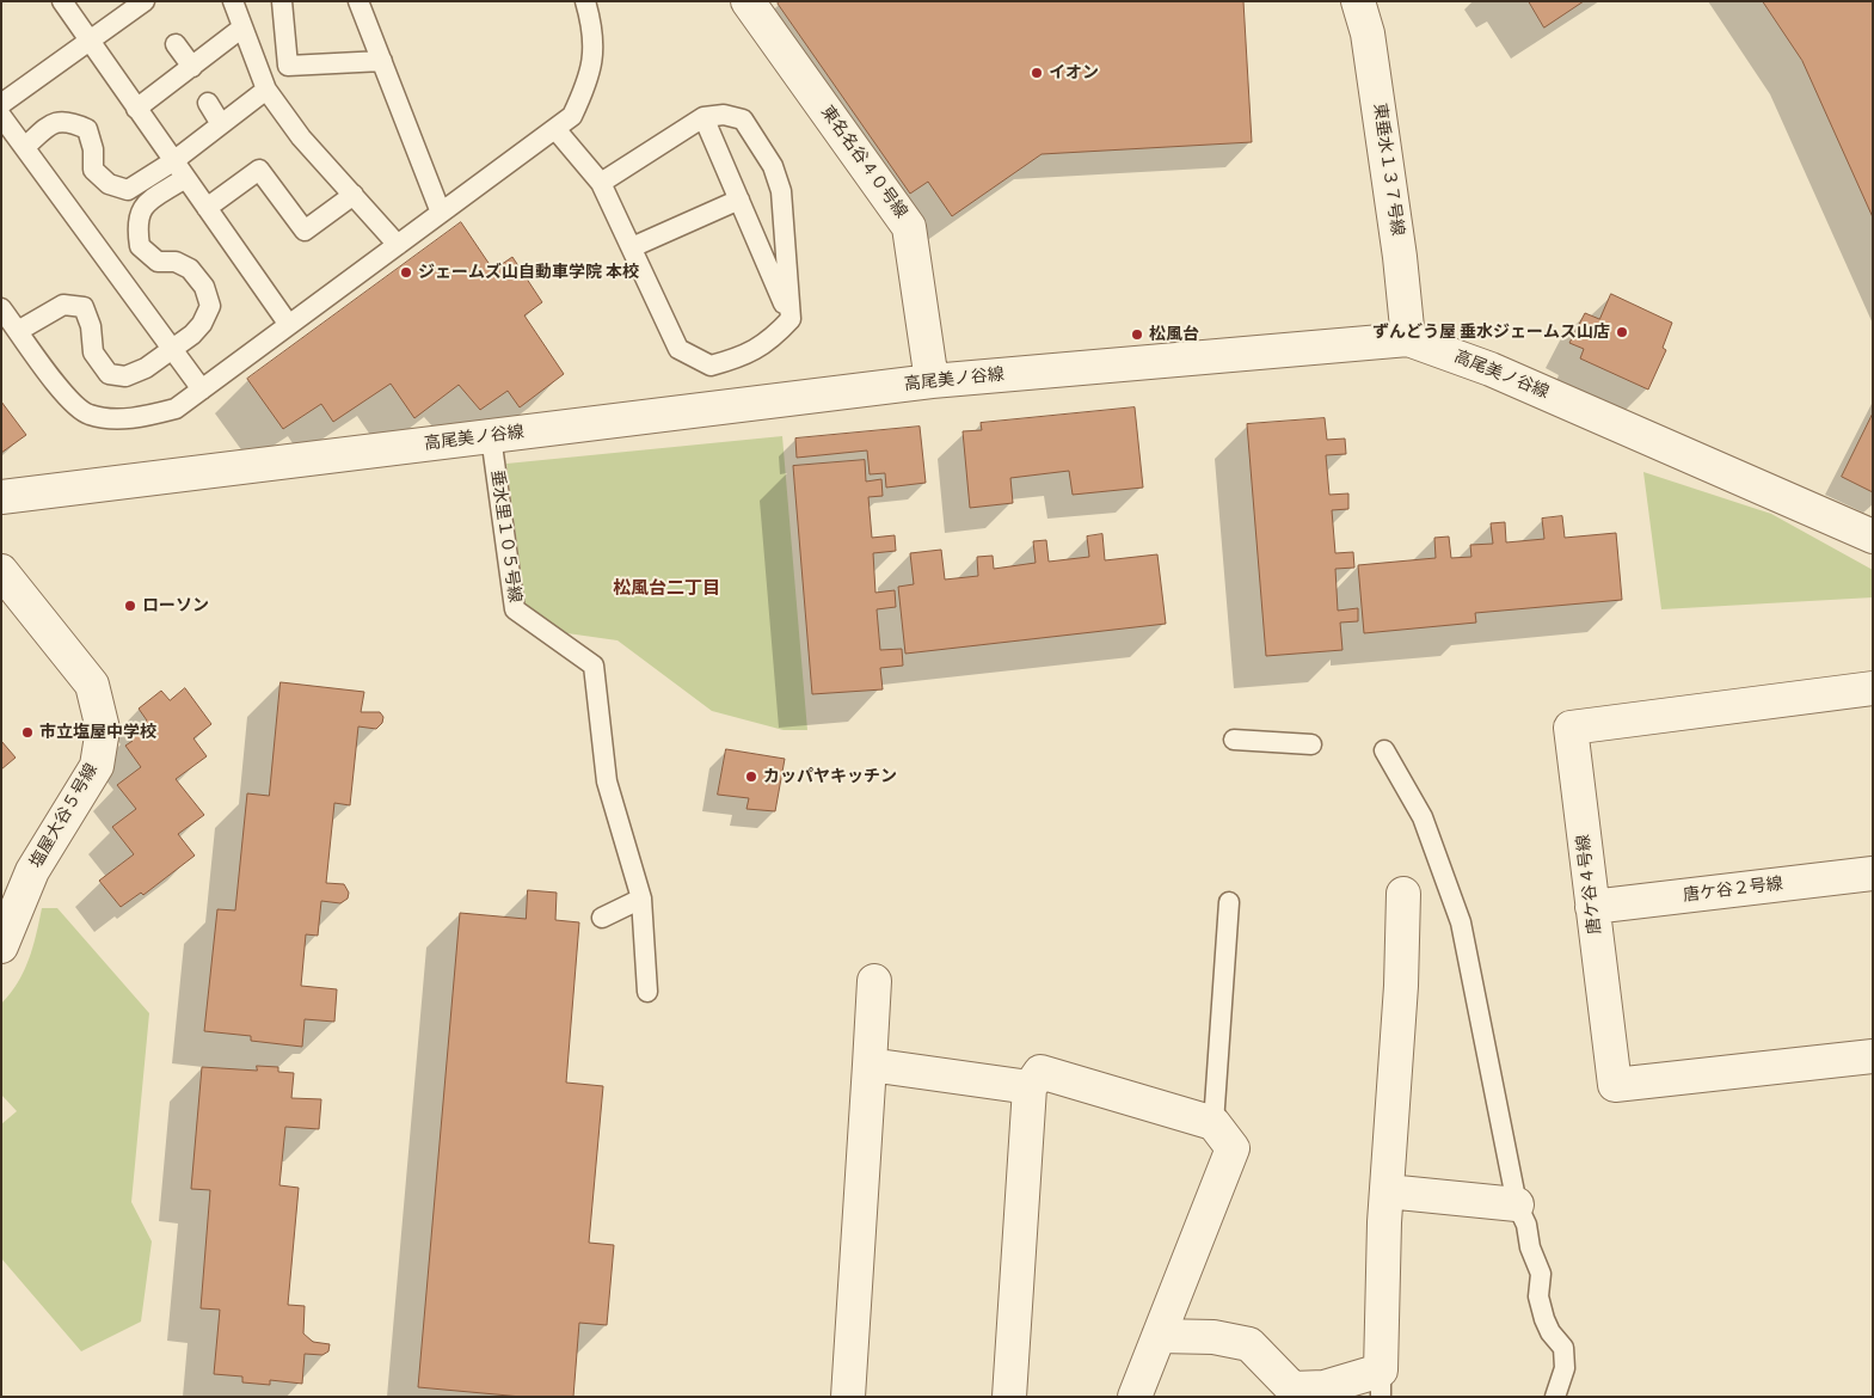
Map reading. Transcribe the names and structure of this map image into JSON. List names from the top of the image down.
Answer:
{
  "streets": {
    "street": [
      "東名名谷４０号線",
      "東垂水１３７号線",
      "高尾美ノ谷線",
      "塩屋大谷５号線",
      "唐ケ谷４号線",
      "唐ケ谷２号線"
    ],
    "lane": ["垂水里１０５号線"]
  },
  "crossings": [
    ["東名名谷４０号線", "高尾美ノ谷線"],
    ["東垂水１３７号線", "高尾美ノ谷線"],
    ["高尾美ノ谷線", "垂水里１０５号線"],
    ["唐ケ谷４号線", "唐ケ谷２号線"]
  ],
  "districts": ["松風台二丁目"],
  "places": [
    "イオン",
    "ジェームズ山自動車学院 本校",
    "ずんどう屋 垂水ジェームス山店",
    "松風台",
    "ローソン",
    "市立塩屋中学校",
    "カッパヤキッチン"
  ]
}
